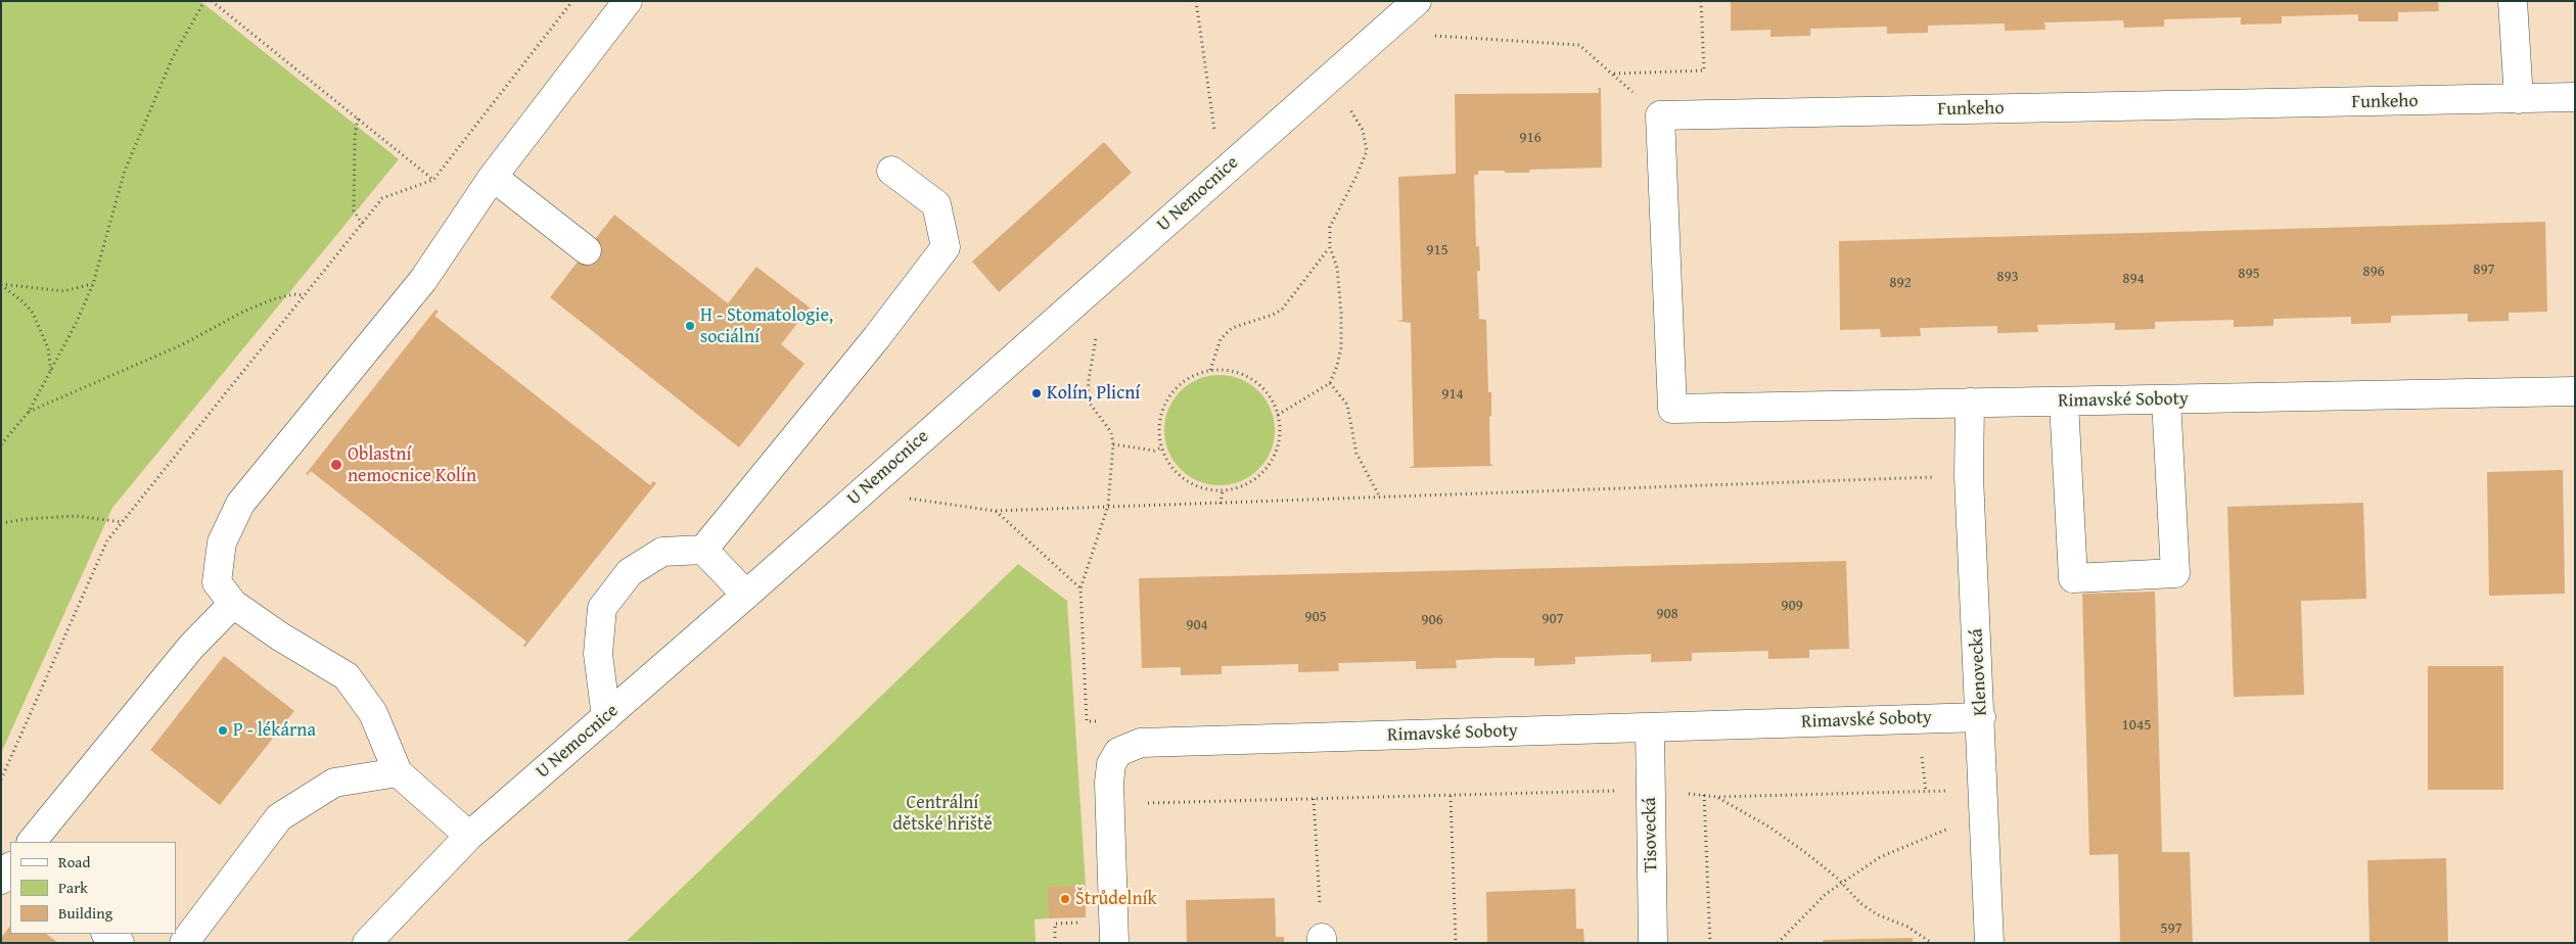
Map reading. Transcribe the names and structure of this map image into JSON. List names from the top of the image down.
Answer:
{
  "streets": {
    "street": [
      "Funkeho",
      "U Nemocnice",
      "Rimavské Soboty",
      "Klenovecká",
      "Tisovecká"
    ]
  },
  "crossings": [
    ["Funkeho", "Rimavské Soboty"],
    ["Rimavské Soboty", "Klenovecká"],
    ["Rimavské Soboty", "Tisovecká"]
  ],
  "parks": ["Centrální dětské hřiště"],
  "places": [
    "H - Stomatologie, sociální",
    "Kolín, Plicní",
    "Oblastní nemocnice Kolín",
    "P - lékárna",
    "Štrůdelník"
  ],
  "house_numbers": [
    "916",
    "915",
    "897",
    "896",
    "895",
    "893",
    "894",
    "892",
    "914",
    "909",
    "908",
    "905",
    "907",
    "906",
    "904",
    "1045",
    "597"
  ],
  "legend": ["Road", "Park", "Building"]
}
